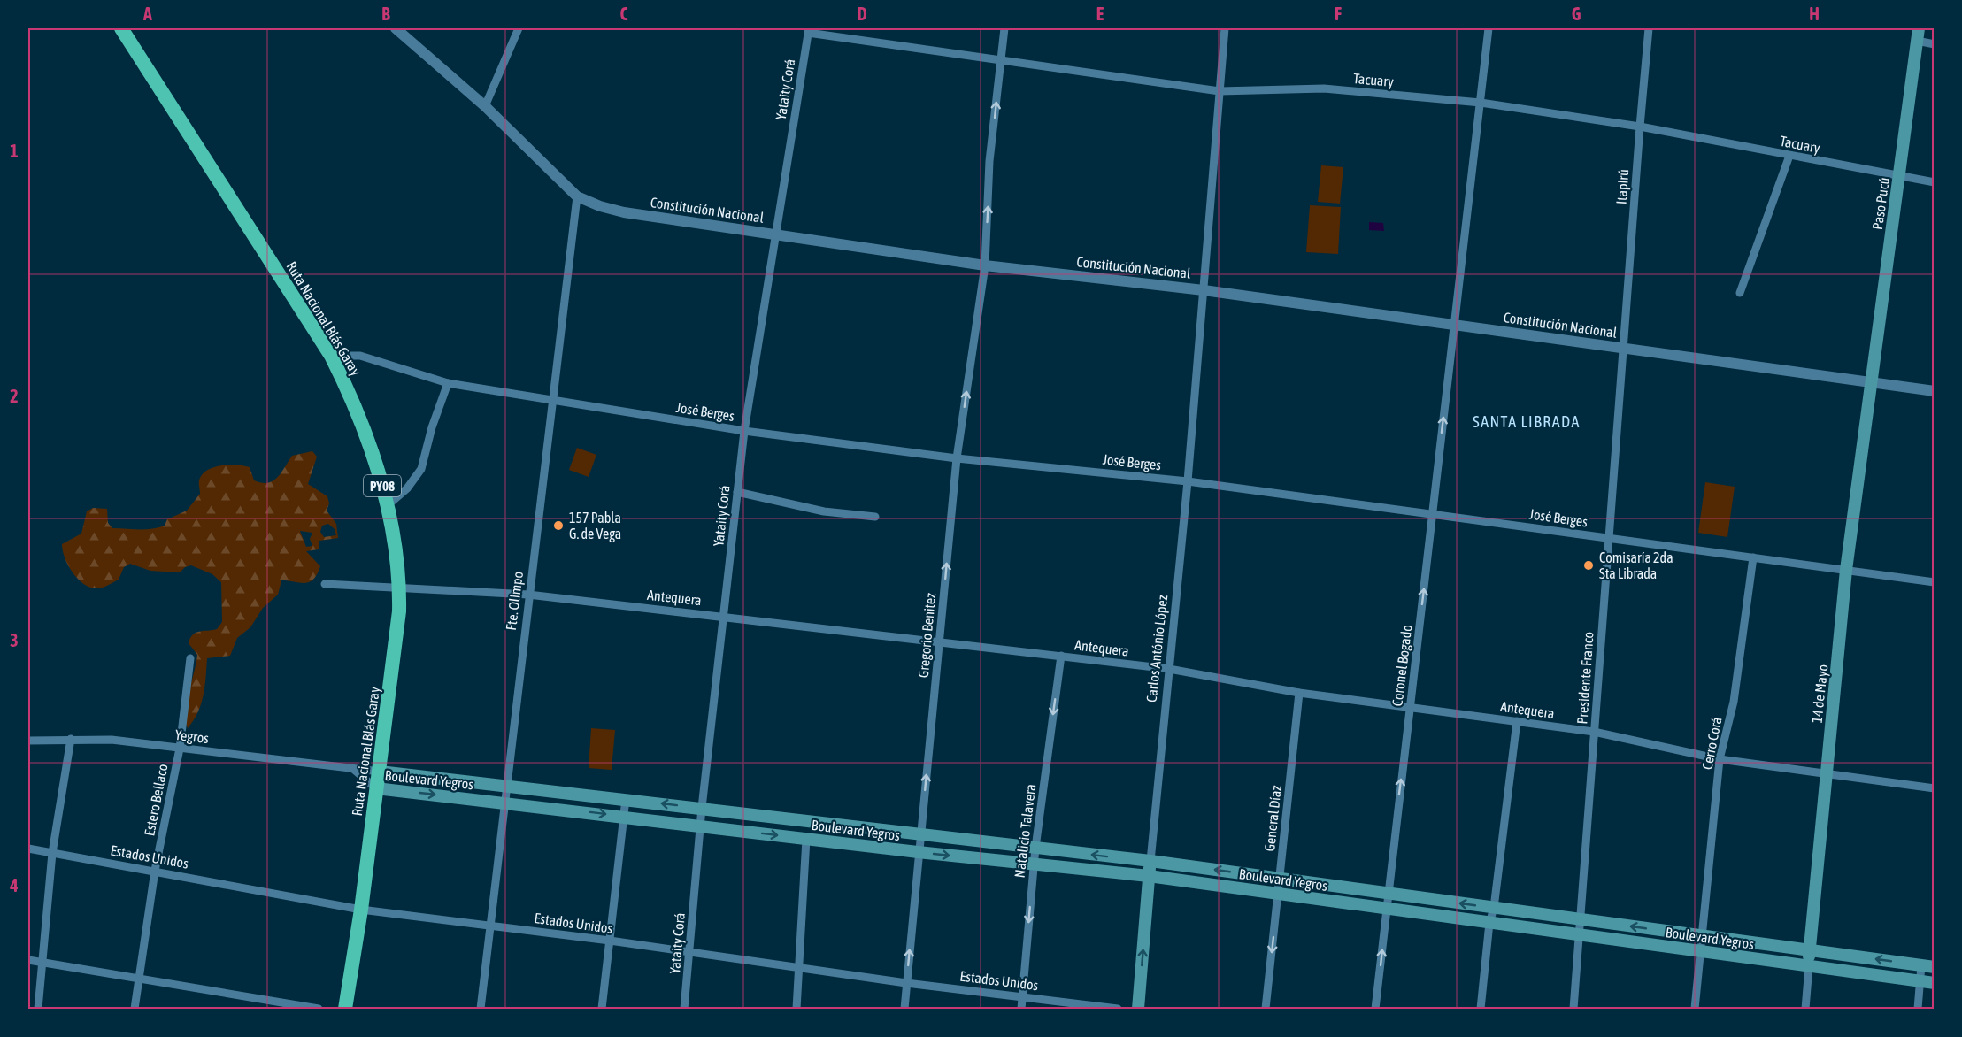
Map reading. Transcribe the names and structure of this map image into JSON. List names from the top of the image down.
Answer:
{
  "streets": {
    "highway": ["Ruta Nacional Blás Garay", "PY08"],
    "main road": [
      "Paso Pucú",
      "Carlos António López",
      "14 de Mayo",
      "Boulevard Yegros"
    ],
    "street": [
      "Tacuary",
      "Yataity Corá",
      "Itapirú",
      "Constitución Nacional",
      "José Berges",
      "Antequera",
      "Fte. Olimpo",
      "Gregorio Benitez",
      "Coronel Bogado",
      "Presidente Franco",
      "Yegros",
      "Cerro Corá",
      "Estero Bellaco",
      "General Díaz",
      "Natalicio Talavera",
      "Estados Unidos"
    ]
  },
  "crossings": [
    ["Tacuary", "Yataity Corá"],
    ["Tacuary", "Itapirú"],
    ["Tacuary", "Paso Pucú"],
    ["Tacuary", "Gregorio Benitez"],
    ["Tacuary", "Carlos António López"],
    ["Tacuary", "Coronel Bogado"],
    ["Yataity Corá", "Constitución Nacional"],
    ["Yataity Corá", "José Berges"],
    ["Yataity Corá", "Antequera"],
    ["Yataity Corá", "Boulevard Yegros"],
    ["Yataity Corá", "Estados Unidos"],
    ["Itapirú", "Constitución Nacional"],
    ["Itapirú", "Presidente Franco"],
    ["Paso Pucú", "Constitución Nacional"],
    ["Paso Pucú", "14 de Mayo"],
    ["Constitución Nacional", "Fte. Olimpo"],
    ["Constitución Nacional", "Gregorio Benitez"],
    ["Constitución Nacional", "Carlos António López"],
    ["Constitución Nacional", "Coronel Bogado"],
    ["Constitución Nacional", "Presidente Franco"],
    ["Constitución Nacional", "14 de Mayo"],
    ["Ruta Nacional Blás Garay", "José Berges"],
    ["Ruta Nacional Blás Garay", "Antequera"],
    ["Ruta Nacional Blás Garay", "Boulevard Yegros"],
    ["Ruta Nacional Blás Garay", "Estados Unidos"],
    ["José Berges", "Fte. Olimpo"],
    ["José Berges", "Gregorio Benitez"],
    ["José Berges", "Carlos António López"],
    ["José Berges", "Coronel Bogado"],
    ["José Berges", "Presidente Franco"],
    ["José Berges", "14 de Mayo"],
    ["José Berges", "Cerro Corá"],
    ["Antequera", "Fte. Olimpo"],
    ["Antequera", "Gregorio Benitez"],
    ["Antequera", "Carlos António López"],
    ["Antequera", "Coronel Bogado"],
    ["Antequera", "Presidente Franco"],
    ["Antequera", "14 de Mayo"],
    ["Antequera", "Cerro Corá"],
    ["Antequera", "General Díaz"],
    ["Antequera", "Natalicio Talavera"],
    ["Fte. Olimpo", "Boulevard Yegros"],
    ["Fte. Olimpo", "Estados Unidos"],
    ["Gregorio Benitez", "Boulevard Yegros"],
    ["Gregorio Benitez", "Estados Unidos"],
    ["Carlos António López", "Boulevard Yegros"],
    ["Coronel Bogado", "Boulevard Yegros"],
    ["Presidente Franco", "Boulevard Yegros"],
    ["14 de Mayo", "Boulevard Yegros"],
    ["Yegros", "Boulevard Yegros"],
    ["Yegros", "Estero Bellaco"],
    ["Cerro Corá", "Boulevard Yegros"],
    ["Boulevard Yegros", "General Díaz"],
    ["Boulevard Yegros", "Natalicio Talavera"],
    ["Estero Bellaco", "Estados Unidos"],
    ["Natalicio Talavera", "Estados Unidos"]
  ],
  "one_way": [
    "Gregorio Benitez",
    "Coronel Bogado",
    "General Díaz",
    "Natalicio Talavera"
  ],
  "districts": ["SANTA LIBRADA"],
  "places": ["157 Pabla G. de Vega", "Comisaría 2da Sta Librada"],
  "grid": {
    "columns": [
      "A",
      "B",
      "C",
      "D",
      "E",
      "F",
      "G",
      "H"
    ],
    "rows": [
      "1",
      "2",
      "3",
      "4"
    ]
  }
}
